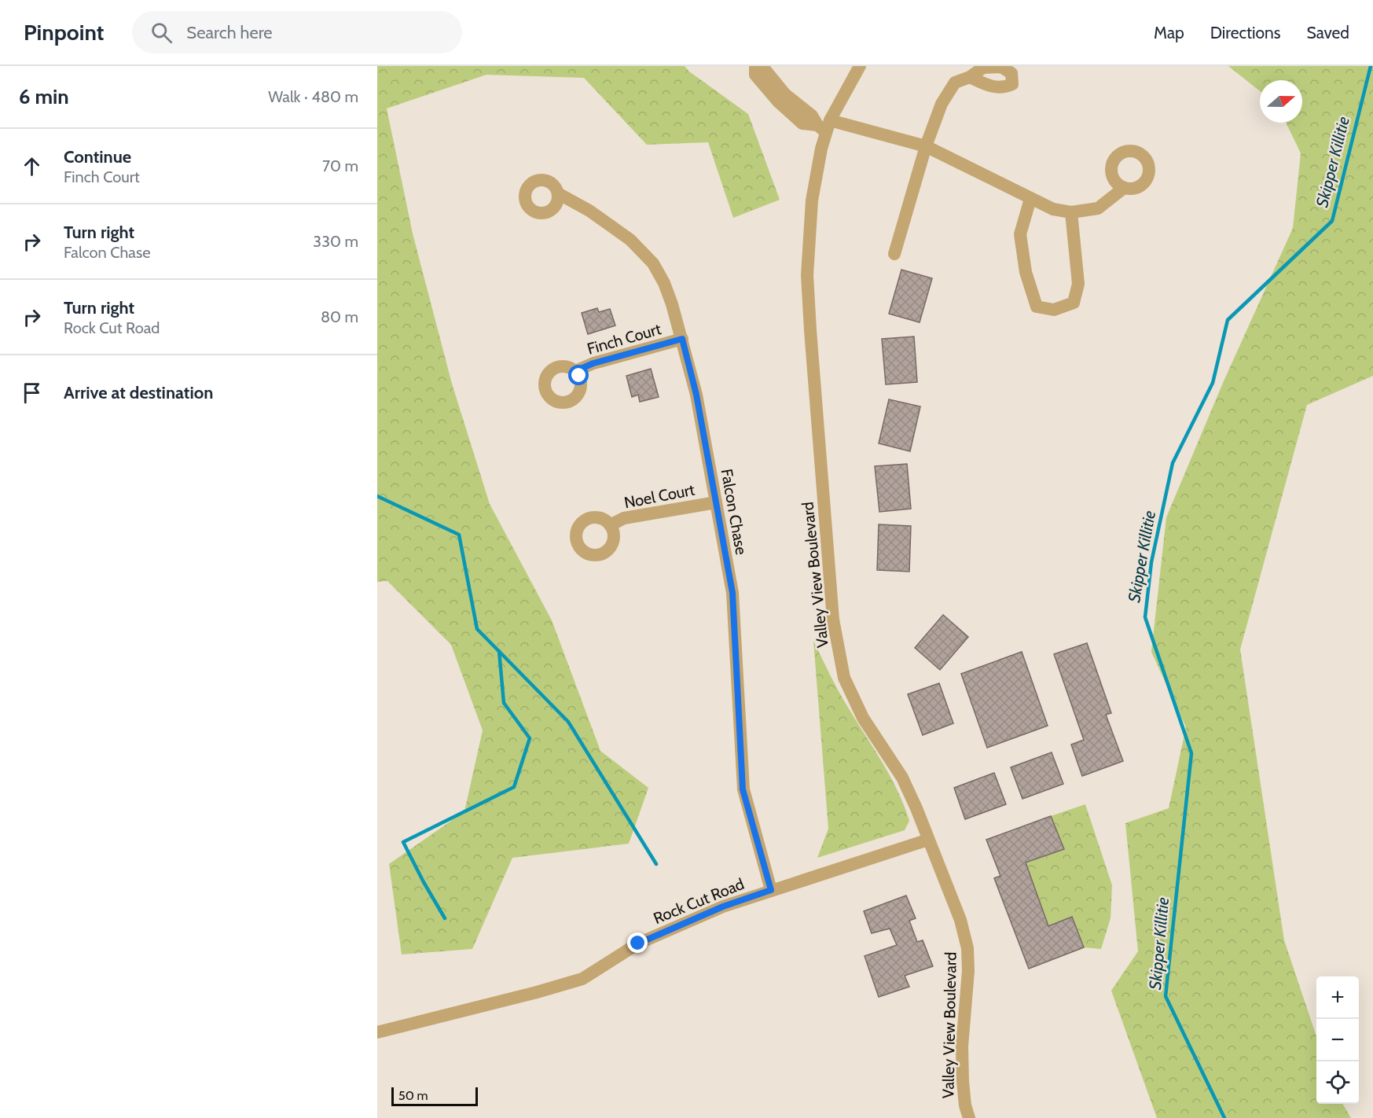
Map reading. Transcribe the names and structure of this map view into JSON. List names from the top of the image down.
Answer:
{
  "streets": {
    "street": [
      "Finch Court",
      "Noel Court",
      "Falcon Chase",
      "Valley View Boulevard",
      "Rock Cut Road"
    ]
  },
  "crossings": [
    ["Finch Court", "Falcon Chase"],
    ["Noel Court", "Falcon Chase"],
    ["Falcon Chase", "Rock Cut Road"],
    ["Valley View Boulevard", "Rock Cut Road"]
  ],
  "water": ["Skipper Killitie"],
  "scale_bar": "50 m",
  "north": "right",
  "page": {
    "header": "Pinpoint",
    "search": "Search here",
    "nav": ["Map", "Directions", "Saved"],
    "heading": ["6 min", "Walk · 480 m"],
    "list": [
      ["Continue", "Finch Court", "70 m"],
      ["Turn right", "Falcon Chase", "330 m"],
      ["Turn right", "Rock Cut Road", "80 m"],
      "Arrive at destination"
    ],
    "map_buttons": ["+", "−"],
    "scale": "50 m"
  }
}
